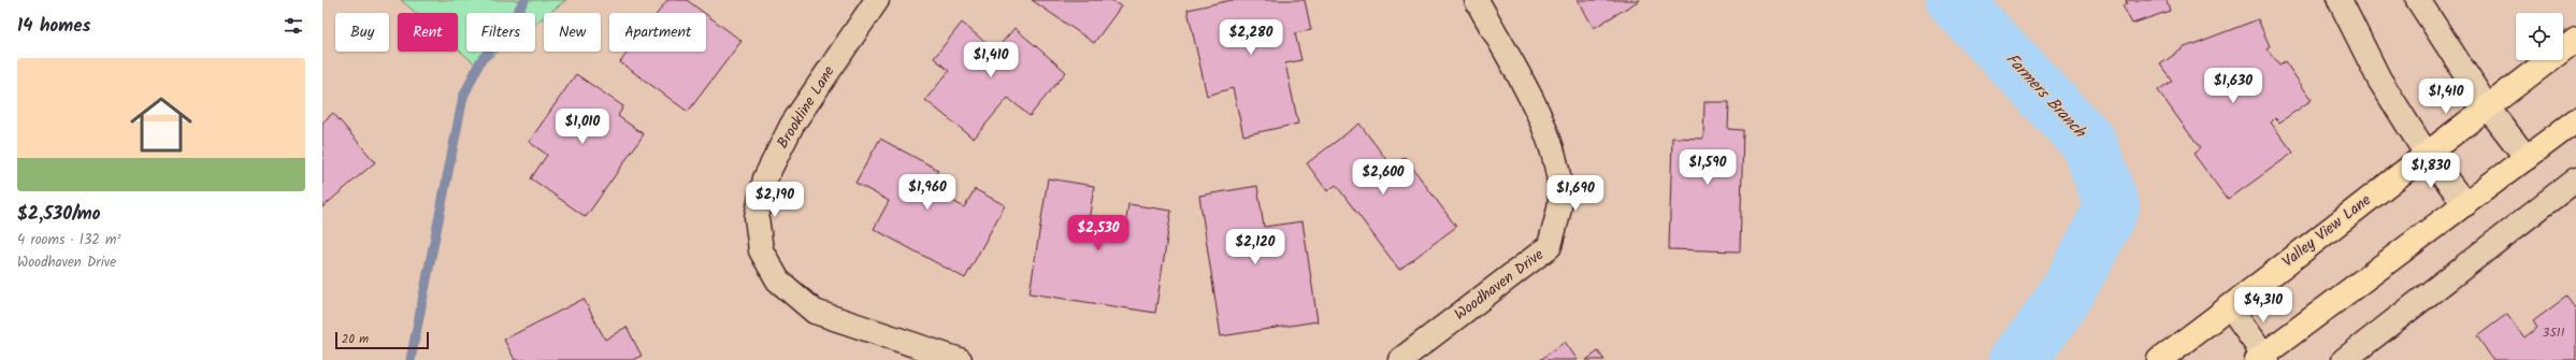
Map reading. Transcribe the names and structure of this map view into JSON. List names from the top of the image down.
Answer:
{
  "streets": {
    "main road": ["Valley View Lane"],
    "street": ["Brookline Lane", "Woodhaven Drive"]
  },
  "water": ["Farmers Branch"],
  "house_numbers": ["3511"],
  "scale_bar": "20 m",
  "page": {
    "heading": "14 homes",
    "chip": [
      "Buy",
      "Rent",
      "Filters",
      "New",
      "Apartment"
    ],
    "price": [
      "$2,280",
      "$1,410",
      "$1,630",
      "$1,410",
      "$1,010",
      "$1,590",
      "$1,830",
      "$2,600",
      "$1,960",
      "$1,690",
      "$2,190",
      "$2,530",
      "$2,120",
      "$4,310"
    ],
    "list": [
      {
        "name": "$2,530/mo",
        "note": "4 rooms · 132 m² · Woodhaven Drive"
      }
    ],
    "scale": "20 m"
  }
}
